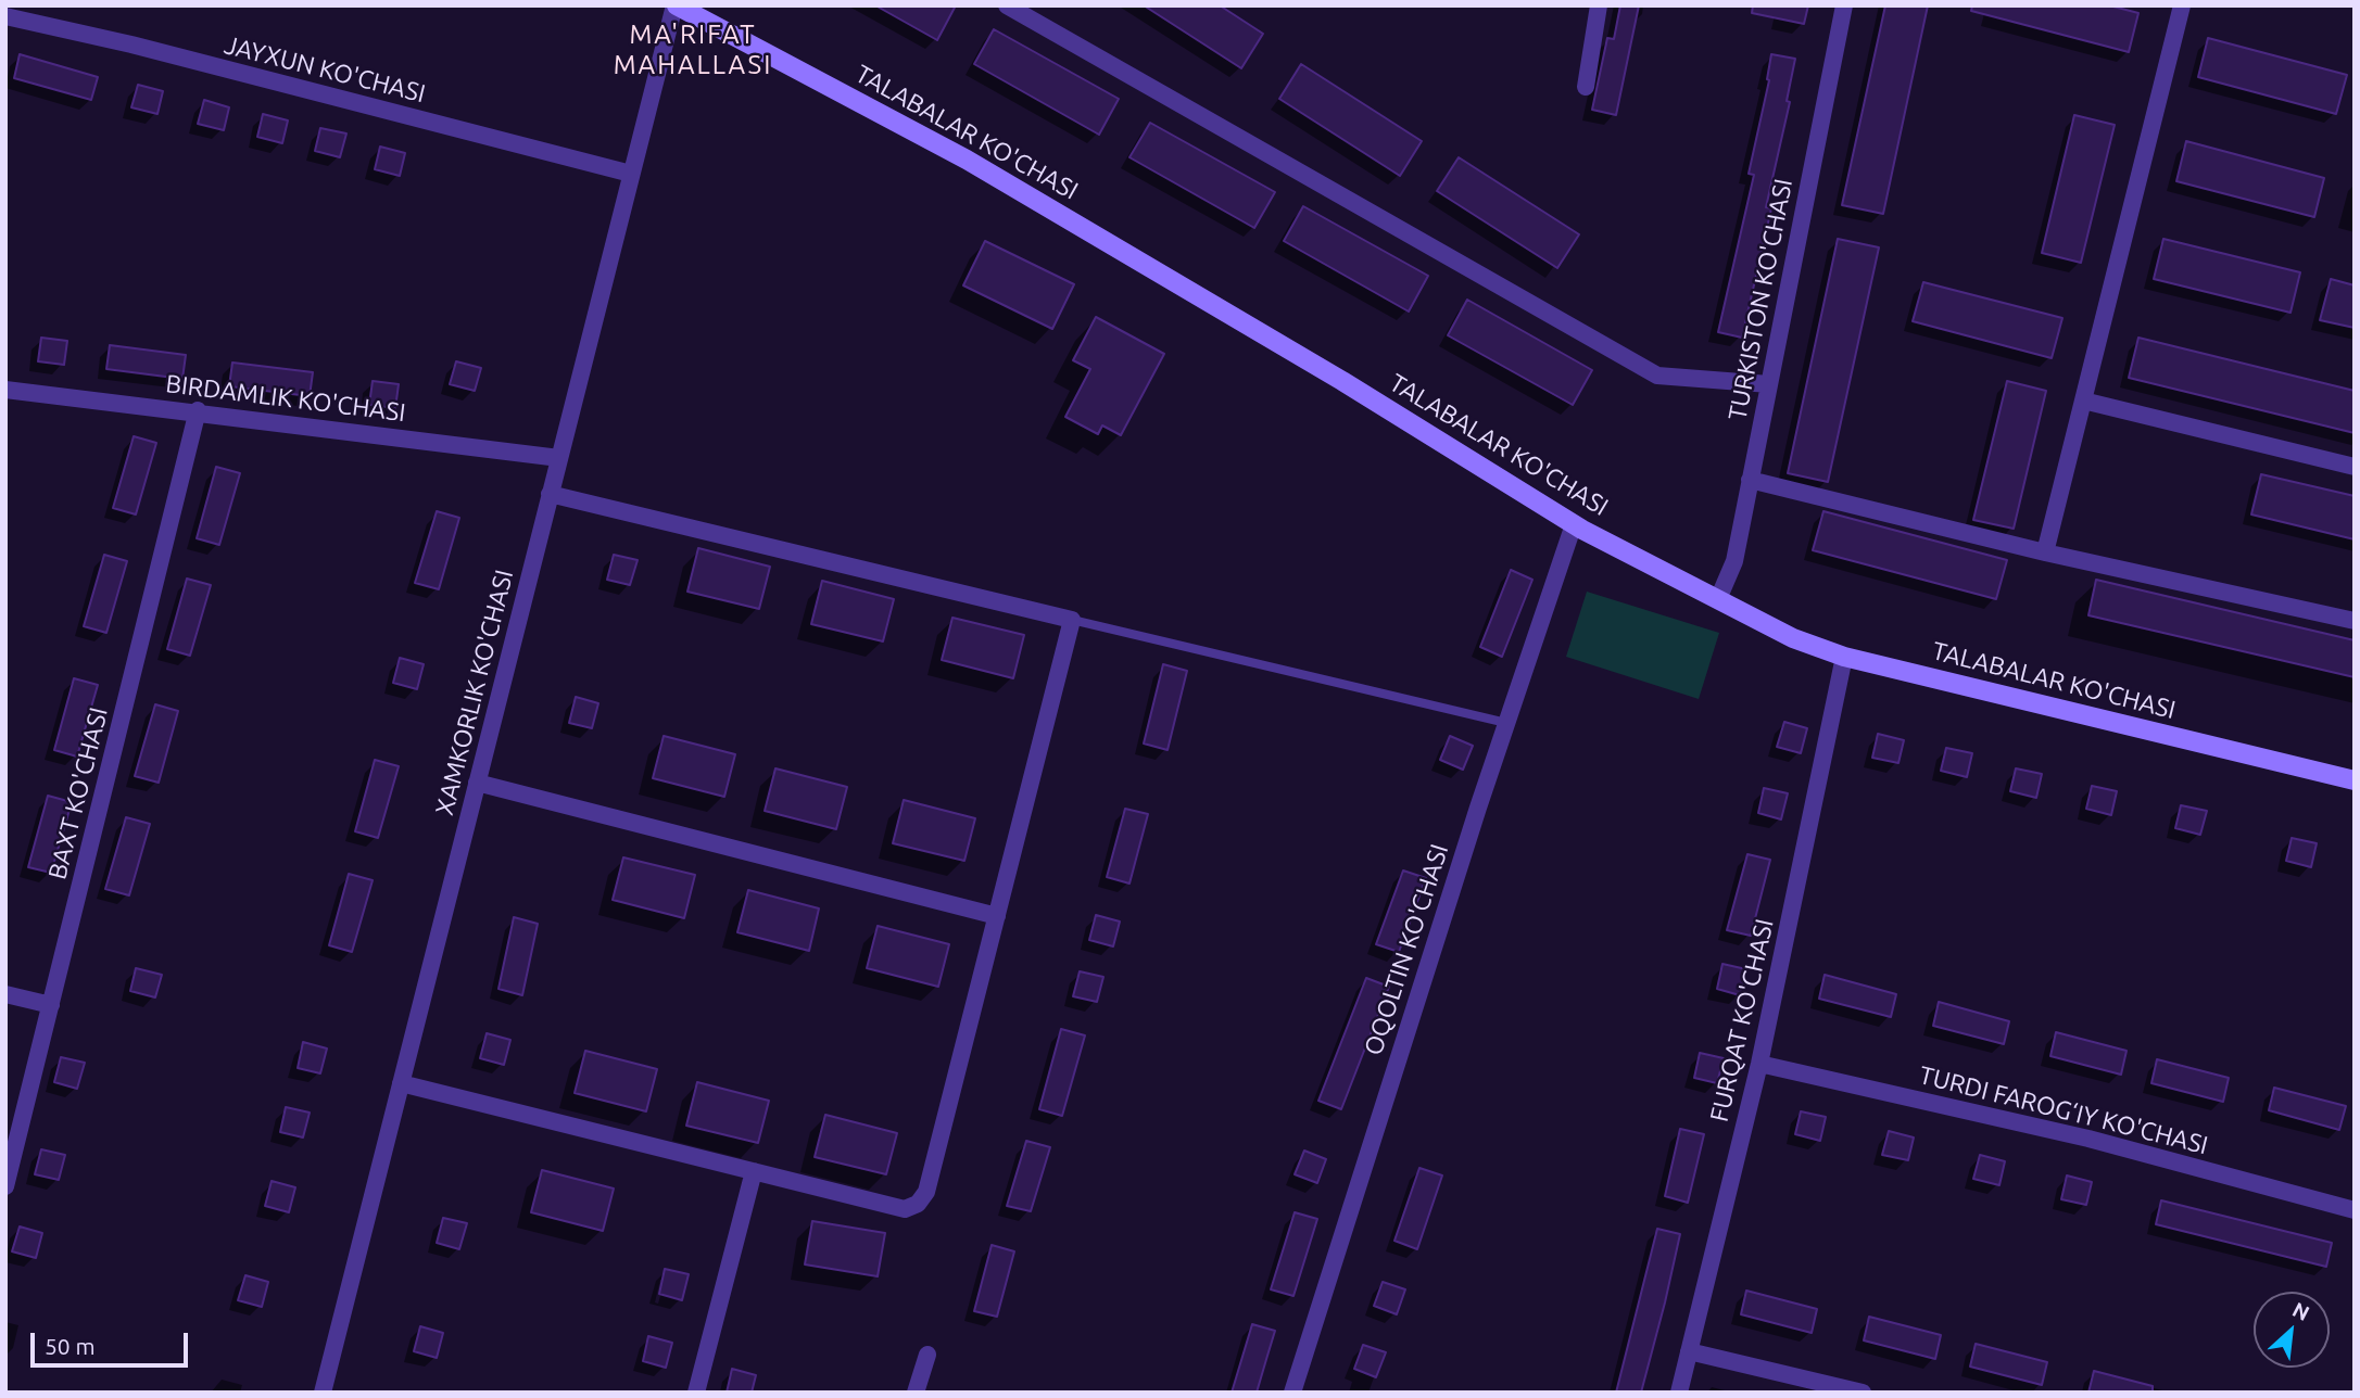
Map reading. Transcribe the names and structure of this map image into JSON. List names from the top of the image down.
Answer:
{
  "streets": {
    "street": [
      "JAYXUN KO'CHASI",
      "TALABALAR KO'CHASI",
      "TURKISTON KO'CHASI",
      "BIRDAMLIK KO'CHASI",
      "XAMKORLIK KO'CHASI",
      "BAXT KO'CHASI",
      "OQOLTIN KO'CHASI",
      "FURQAT KO'CHASI",
      "TURDI FAROG‘IY KO'CHASI"
    ]
  },
  "crossings": [
    ["JAYXUN KO'CHASI", "XAMKORLIK KO'CHASI"],
    ["TALABALAR KO'CHASI", "TURKISTON KO'CHASI"],
    ["TALABALAR KO'CHASI", "XAMKORLIK KO'CHASI"],
    ["TALABALAR KO'CHASI", "OQOLTIN KO'CHASI"],
    ["TALABALAR KO'CHASI", "FURQAT KO'CHASI"],
    ["BIRDAMLIK KO'CHASI", "XAMKORLIK KO'CHASI"],
    ["BIRDAMLIK KO'CHASI", "BAXT KO'CHASI"],
    ["FURQAT KO'CHASI", "TURDI FAROG‘IY KO'CHASI"]
  ],
  "districts": ["MA'RIFAT MAHALLASI"],
  "scale_bar": "50 m",
  "north": "top right"
}
